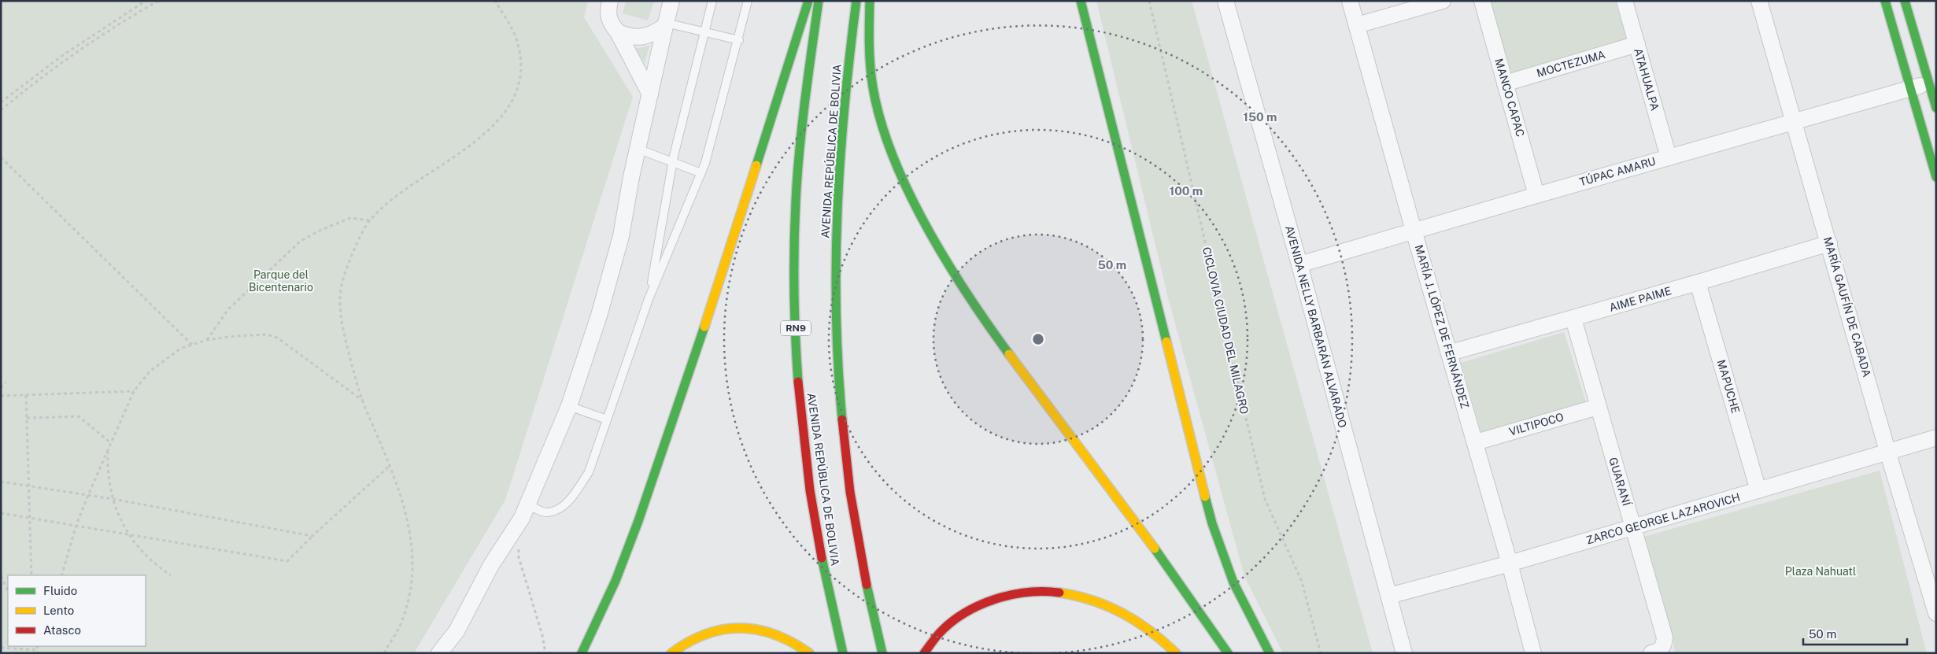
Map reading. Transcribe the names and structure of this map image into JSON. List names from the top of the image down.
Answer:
{
  "streets": {
    "main road": ["AVENIDA REPÚBLICA DE BOLIVIA", "RN9"],
    "street": [
      "MOCTEZUMA",
      "ATAHUALPA",
      "MANCO CAPAC",
      "TÚPAC AMARU",
      "AIME PAIME",
      "MARÍA GAUFÍN DE CABADA",
      "AVENIDA NELLY BARBARÁN ALVARADO",
      "MARÍA J. LÓPEZ DE FERNÁNDEZ",
      "MAPUCHE",
      "VILTIPOCO",
      "GUARANÍ",
      "ZARCO GEORGE LAZAROVICH"
    ],
    "path": ["CICLOVIA CIUDAD DEL MILAGRO"]
  },
  "crossings": [
    ["MOCTEZUMA", "ATAHUALPA"],
    ["MOCTEZUMA", "MANCO CAPAC"],
    ["ATAHUALPA", "TÚPAC AMARU"],
    ["MANCO CAPAC", "TÚPAC AMARU"],
    ["TÚPAC AMARU", "MARÍA GAUFÍN DE CABADA"],
    ["TÚPAC AMARU", "AVENIDA NELLY BARBARÁN ALVARADO"],
    ["TÚPAC AMARU", "MARÍA J. LÓPEZ DE FERNÁNDEZ"],
    ["AIME PAIME", "MARÍA GAUFÍN DE CABADA"],
    ["AIME PAIME", "MARÍA J. LÓPEZ DE FERNÁNDEZ"],
    ["AIME PAIME", "MAPUCHE"],
    ["AIME PAIME", "GUARANÍ"],
    ["MARÍA GAUFÍN DE CABADA", "ZARCO GEORGE LAZAROVICH"],
    ["AVENIDA NELLY BARBARÁN ALVARADO", "ZARCO GEORGE LAZAROVICH"],
    ["MARÍA J. LÓPEZ DE FERNÁNDEZ", "VILTIPOCO"],
    ["MARÍA J. LÓPEZ DE FERNÁNDEZ", "ZARCO GEORGE LAZAROVICH"],
    ["MAPUCHE", "ZARCO GEORGE LAZAROVICH"],
    ["VILTIPOCO", "GUARANÍ"],
    ["GUARANÍ", "ZARCO GEORGE LAZAROVICH"]
  ],
  "parks": ["Parque del Bicentenario", "Plaza Nahuatl"],
  "legend": ["Fluido", "Lento", "Atasco"],
  "scale_bar": "50 m",
  "rings": ["150 m", "100 m", "50 m"]
}
